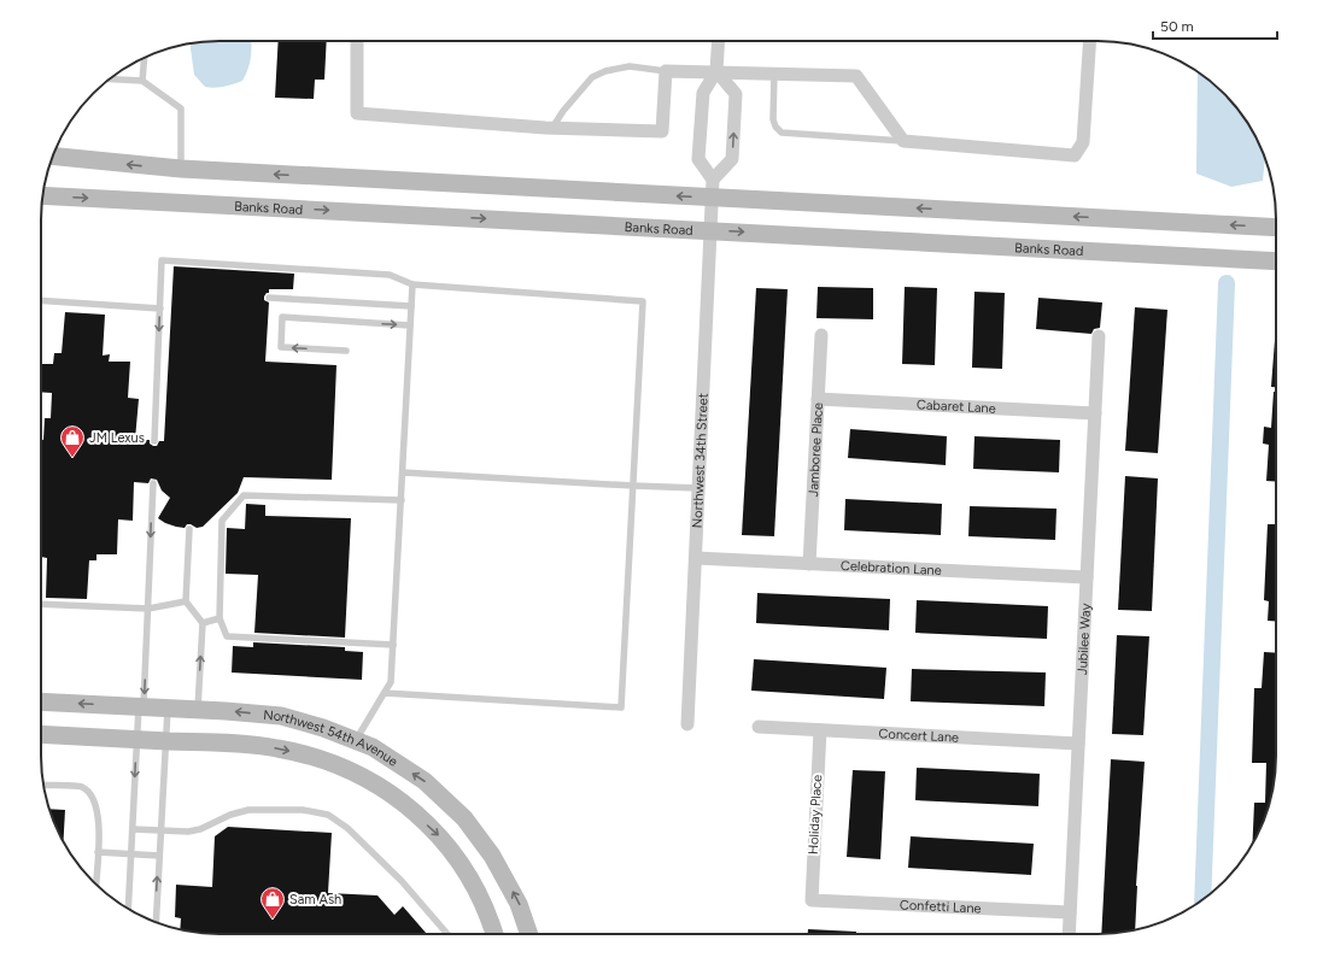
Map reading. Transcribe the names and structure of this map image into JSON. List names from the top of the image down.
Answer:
{
  "streets": {
    "street": [
      "Banks Road",
      "Cabaret Lane",
      "Jamboree Place",
      "Northwest 34th Street",
      "Celebration Lane",
      "Jubilee Way",
      "Concert Lane",
      "Northwest 54th Avenue",
      "Holiday Place",
      "Confetti Lane"
    ]
  },
  "crossings": [
    ["Banks Road", "Northwest 34th Street"],
    ["Cabaret Lane", "Jamboree Place"],
    ["Cabaret Lane", "Jubilee Way"],
    ["Jamboree Place", "Celebration Lane"],
    ["Northwest 34th Street", "Celebration Lane"],
    ["Celebration Lane", "Jubilee Way"],
    ["Jubilee Way", "Concert Lane"],
    ["Jubilee Way", "Confetti Lane"],
    ["Concert Lane", "Holiday Place"],
    ["Holiday Place", "Confetti Lane"]
  ],
  "places": {
    "shop": ["JM Lexus", "Sam Ash"]
  },
  "scale_bar": "50 m"
}
